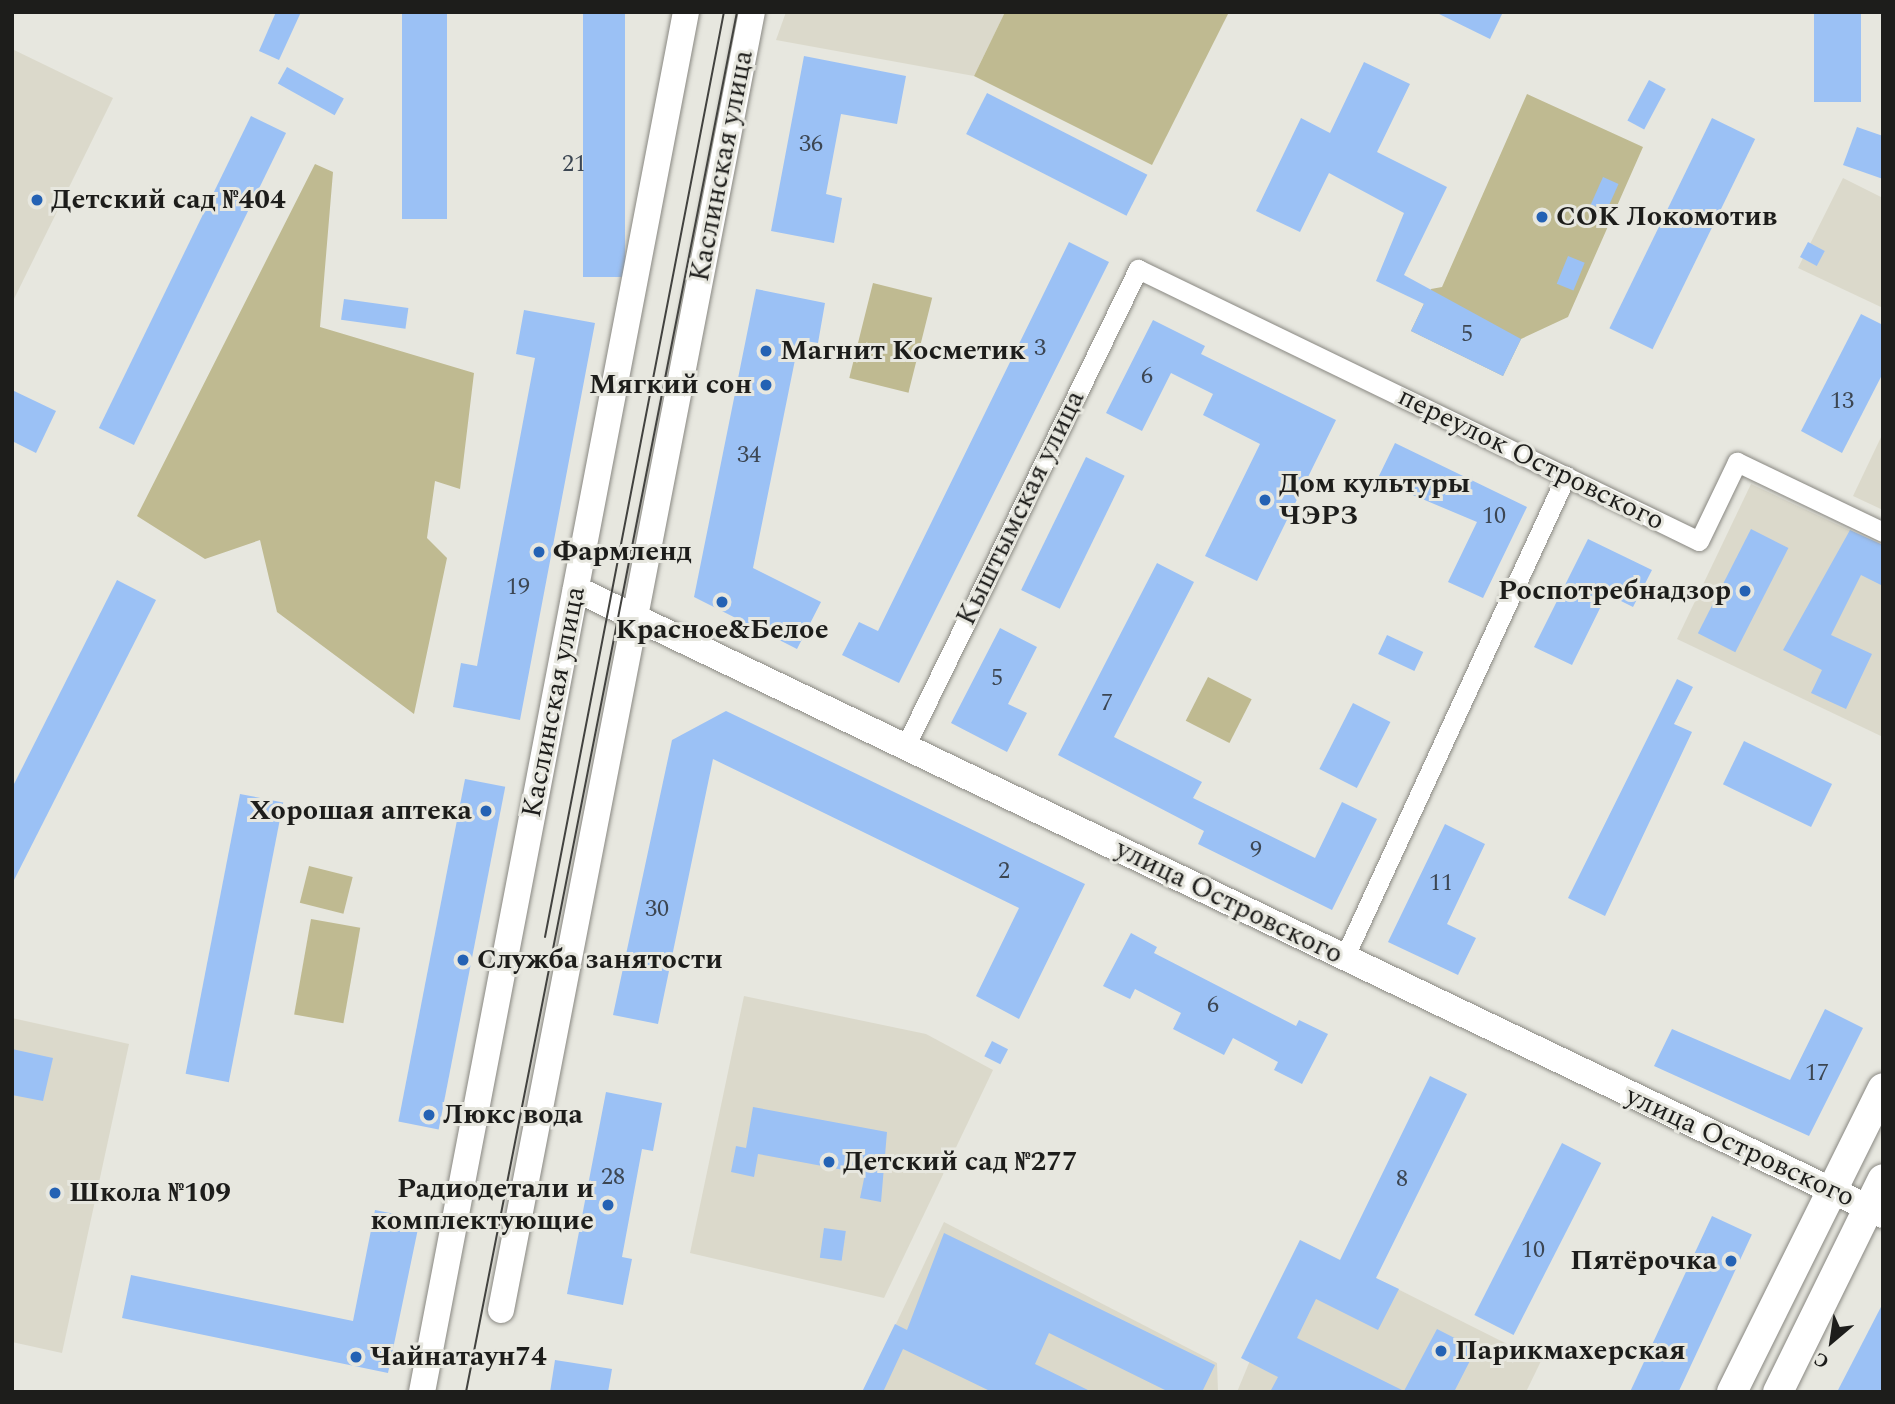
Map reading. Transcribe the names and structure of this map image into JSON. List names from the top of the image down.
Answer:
{
  "streets": {
    "main road": ["Каслинская улица", "улица Островского"],
    "street": ["переулок Островского", "Кыштымская улица"]
  },
  "crossings": [
    ["Каслинская улица", "улица Островского"],
    ["переулок Островского", "Кыштымская улица"],
    ["Кыштымская улица", "улица Островского"]
  ],
  "places": [
    "Детский сад №404",
    "СОК Локомотив",
    "Магнит Косметик",
    "Мягкий сон",
    "Дом культуры ЧЭРЗ",
    "Фармленд",
    "Роспотребнадзор",
    "Красное&Белое",
    "Хорошая аптека",
    "Служба занятости",
    "Люкс вода",
    "Детский сад №277",
    "Школа №109",
    "Радиодетали и комплектующие",
    "Пятёрочка",
    "Парикмахерская",
    "Чайнатаун74"
  ],
  "house_numbers": [
    "36",
    "21",
    "5",
    "3",
    "6",
    "13",
    "34",
    "10",
    "19",
    "5",
    "7",
    "9",
    "2",
    "11",
    "30",
    "6",
    "17",
    "28",
    "8",
    "10"
  ],
  "north": "bottom left"
}
